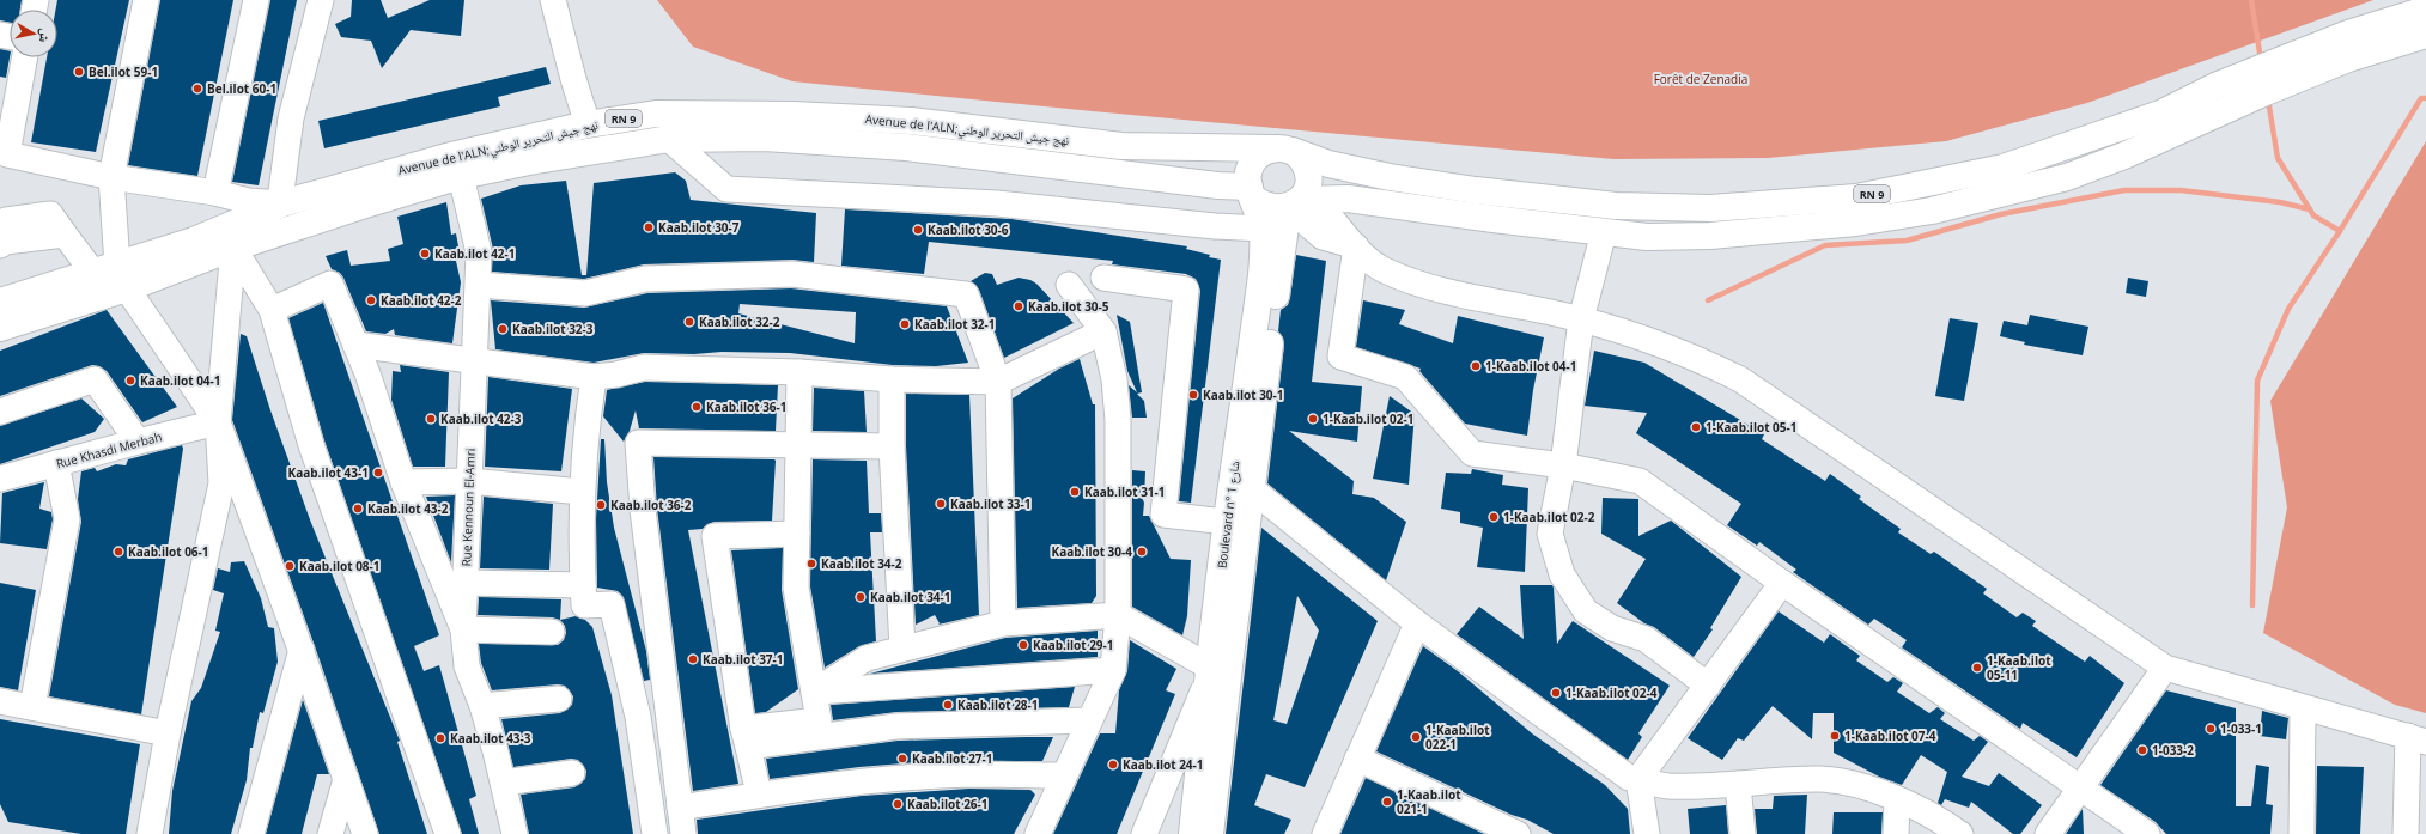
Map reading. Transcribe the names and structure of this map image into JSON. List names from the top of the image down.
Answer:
{
  "streets": {
    "main road": ["RN 9", "Avenue de l'ALN;نهج جيش التحرير الوطني", "Boulevard n° شارع 1"],
    "street": ["Rue Khasdi Merbah", "Rue Kennoun El-Amri"]
  },
  "crossings": [
    ["RN 9", "Avenue de l'ALN;نهج جيش التحرير الوطني"],
    ["RN 9", "Boulevard n° شارع 1"],
    ["Avenue de l'ALN;نهج جيش التحرير الوطني", "Boulevard n° شارع 1"]
  ],
  "parks": ["Forêt de Zenadia"],
  "places": [
    "Bel.ilot 59-1",
    "Bel.ilot 60-1",
    "Kaab.ilot 30-7",
    "Kaab.ilot 30-6",
    "Kaab.ilot 42-1",
    "Kaab.ilot 42-2",
    "Kaab.ilot 30-5",
    "Kaab.ilot 32-2",
    "Kaab.ilot 32-1",
    "Kaab.ilot 32-3",
    "1-Kaab.ilot 04-1",
    "Kaab.ilot 04-1",
    "Kaab.ilot 30-1",
    "Kaab.ilot 36-1",
    "Kaab.ilot 42-3",
    "1-Kaab.ilot 02-1",
    "1-Kaab.ilot 05-1",
    "Kaab.ilot 43-1",
    "Kaab.ilot 31-1",
    "Kaab.ilot 33-1",
    "Kaab.ilot 36-2",
    "Kaab.ilot 43-2",
    "1-Kaab.ilot 02-2",
    "Kaab.ilot 06-1",
    "Kaab.ilot 30-4",
    "Kaab.ilot 34-2",
    "Kaab.ilot 08-1",
    "Kaab.ilot 34-1",
    "Kaab.ilot 29-1",
    "Kaab.ilot 37-1",
    "1-Kaab.ilot 05-11",
    "1-Kaab.ilot 02-4",
    "Kaab.ilot 28-1",
    "1-033-1",
    "1-Kaab.ilot 07-4",
    "1-Kaab.ilot 022-1",
    "Kaab.ilot 43-3",
    "1-033-2",
    "Kaab.ilot 27-1",
    "Kaab.ilot 24-1",
    "1-Kaab.ilot 021-1",
    "Kaab.ilot 26-1"
  ],
  "north": "right"
}
